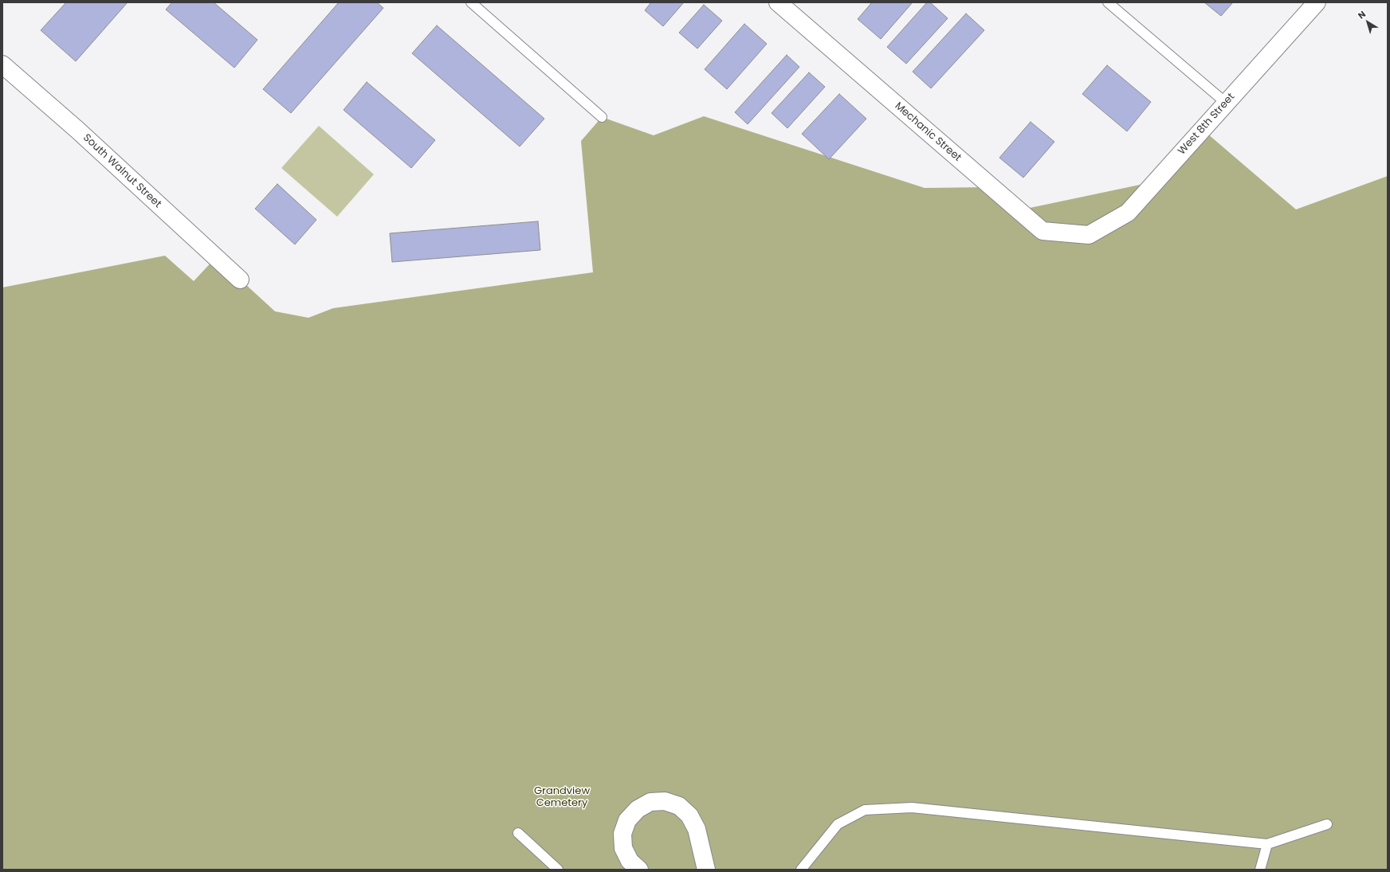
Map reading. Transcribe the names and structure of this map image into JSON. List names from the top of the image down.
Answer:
{
  "streets": {
    "street": ["West 8th Street", "Mechanic Street", "South Walnut Street"]
  },
  "crossings": [
    ["West 8th Street", "Mechanic Street"]
  ],
  "parks": ["Grandview Cemetery"],
  "north": "top left"
}
